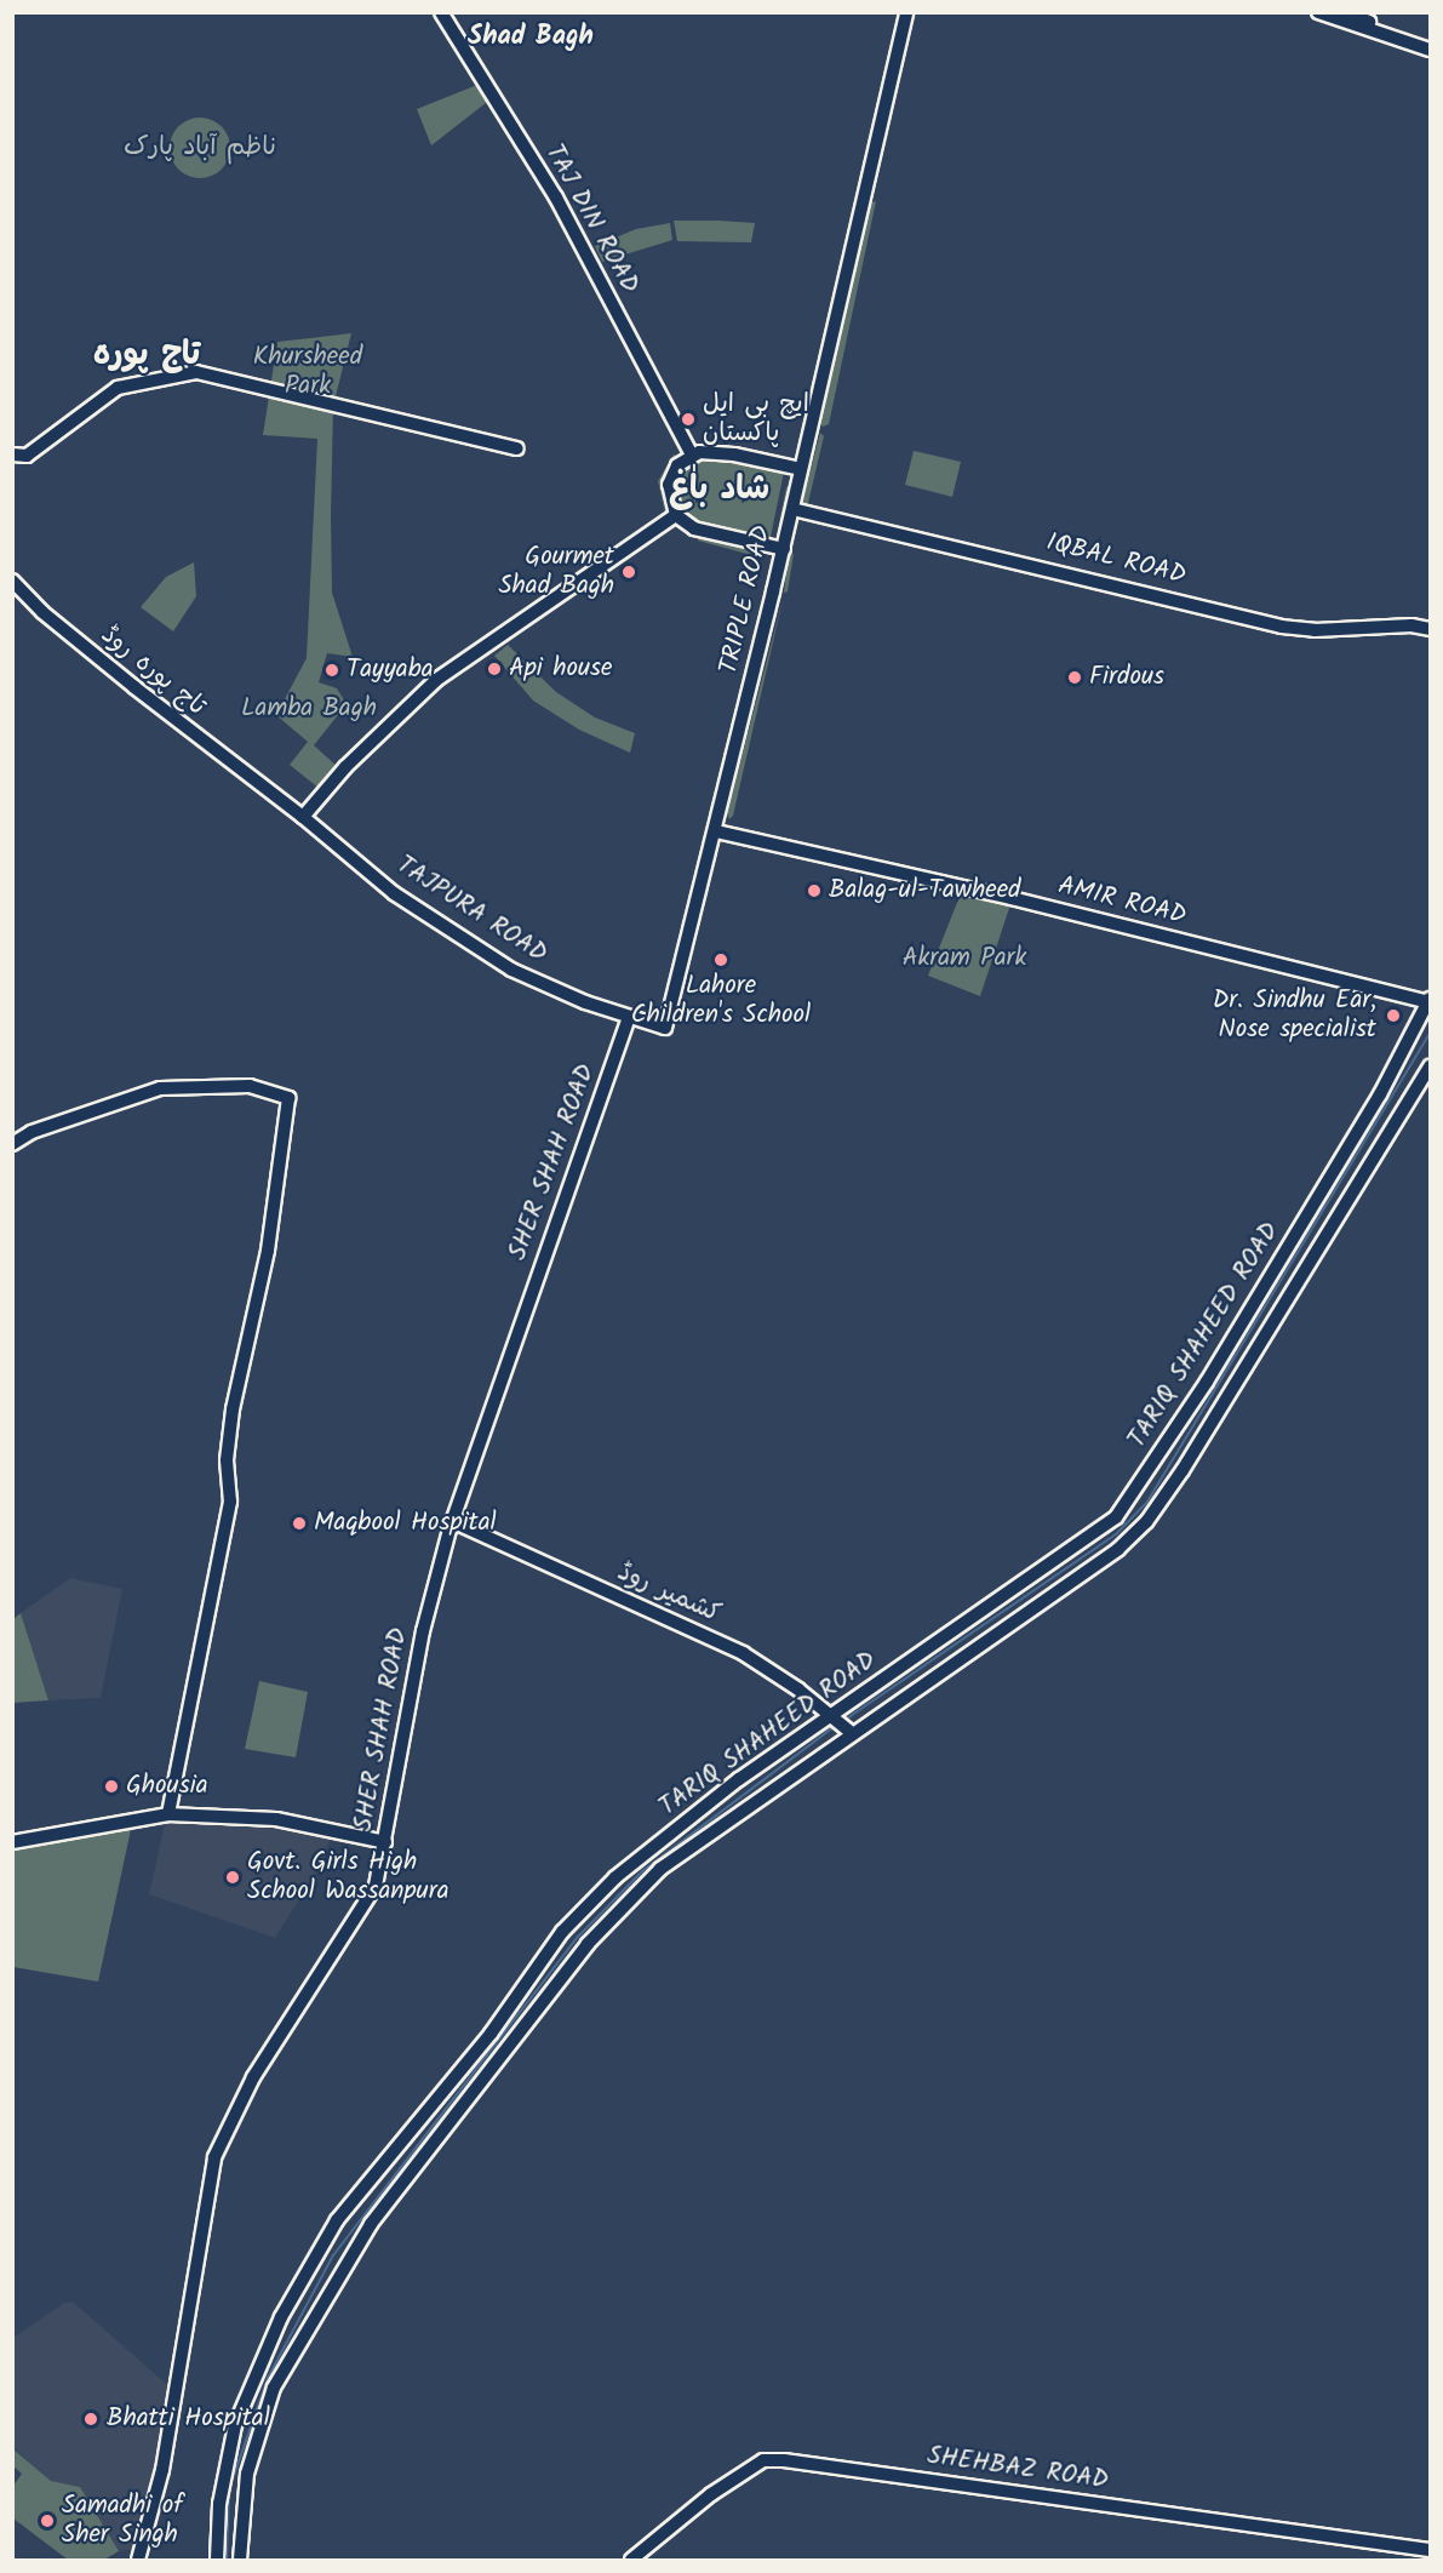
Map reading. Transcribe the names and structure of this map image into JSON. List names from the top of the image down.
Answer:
{
  "streets": {
    "main road": [
      "TAJ DIN ROAD",
      "IQBAL ROAD",
      "TRIPLE ROAD",
      "تاج پورہ روڈ",
      "AMIR ROAD",
      "TAJPURA ROAD",
      "SHER SHAH ROAD",
      "TARIQ SHAHEED ROAD",
      "کشمیر روڈ",
      "SHEHBAZ ROAD"
    ]
  },
  "crossings": [
    ["IQBAL ROAD", "TRIPLE ROAD"],
    ["TRIPLE ROAD", "AMIR ROAD"],
    ["TRIPLE ROAD", "TAJPURA ROAD"],
    ["تاج پورہ روڈ", "TAJPURA ROAD"],
    ["AMIR ROAD", "TARIQ SHAHEED ROAD"],
    ["TAJPURA ROAD", "SHER SHAH ROAD"],
    ["SHER SHAH ROAD", "کشمیر روڈ"],
    ["TARIQ SHAHEED ROAD", "کشمیر روڈ"]
  ],
  "districts": ["Shad Bagh", "تاج پورہ", "شاد باٰغ"],
  "parks": [
    "ناظم آباد پارک",
    "Khursheed Park",
    "Lamba Bagh",
    "Akram Park"
  ],
  "places": [
    "ایچ بی ایل پاکستان",
    "Gourmet Shad Bagh",
    "Api house",
    "Tayyaba",
    "Firdous",
    "Balag-ul-Tawheed",
    "Lahore Children's School",
    "Dr. Sindhu Ear, Nose specialist",
    "Maqbool Hospital",
    "Ghousia",
    "Govt. Girls High School Wassanpura",
    "Bhatti Hospital",
    "Samadhi of Sher Singh"
  ]
}
